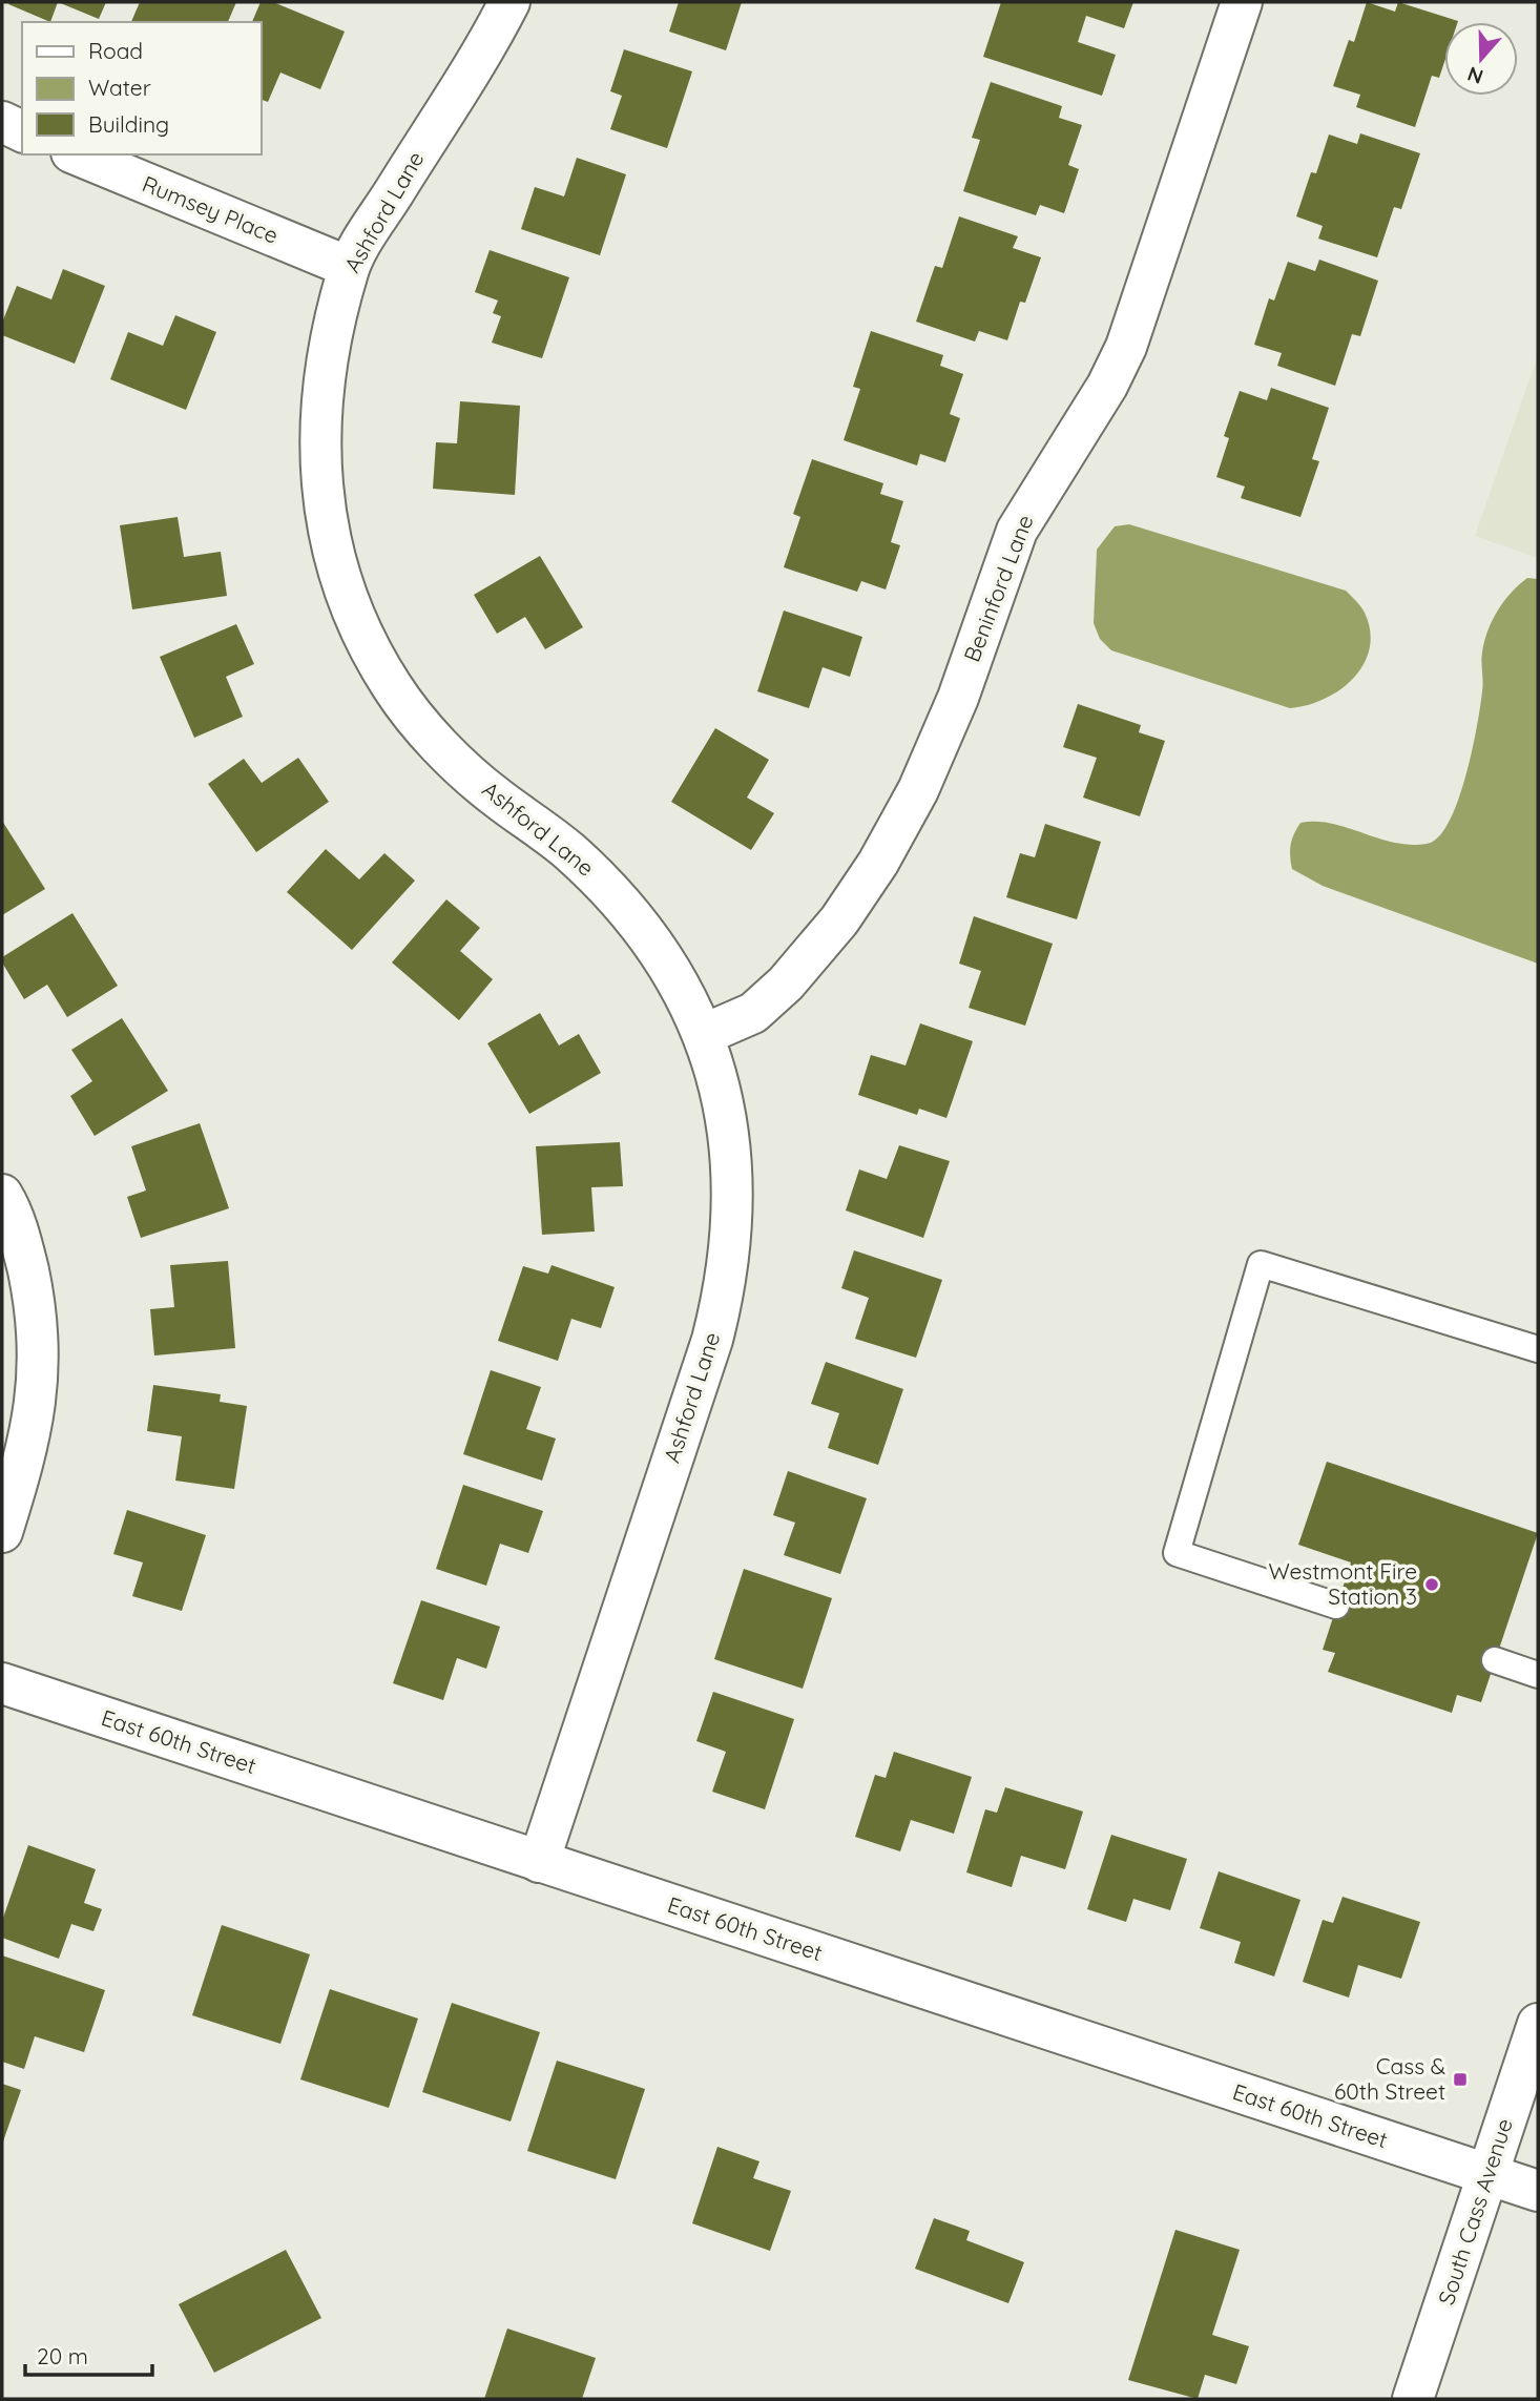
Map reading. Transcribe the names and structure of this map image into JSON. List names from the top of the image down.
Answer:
{
  "streets": {
    "street": [
      "Rumsey Place",
      "Ashford Lane",
      "Beninford Lane",
      "East 60th Street",
      "South Cass Avenue"
    ]
  },
  "crossings": [
    ["Rumsey Place", "Ashford Lane"],
    ["Ashford Lane", "Beninford Lane"],
    ["Ashford Lane", "East 60th Street"],
    ["East 60th Street", "South Cass Avenue"]
  ],
  "places": {
    "other": ["Westmont Fire Station 3"],
    "transit": ["Cass & 60th Street"]
  },
  "legend": ["Road", "Water", "Building"],
  "scale_bar": "20 m",
  "north": "bottom"
}
